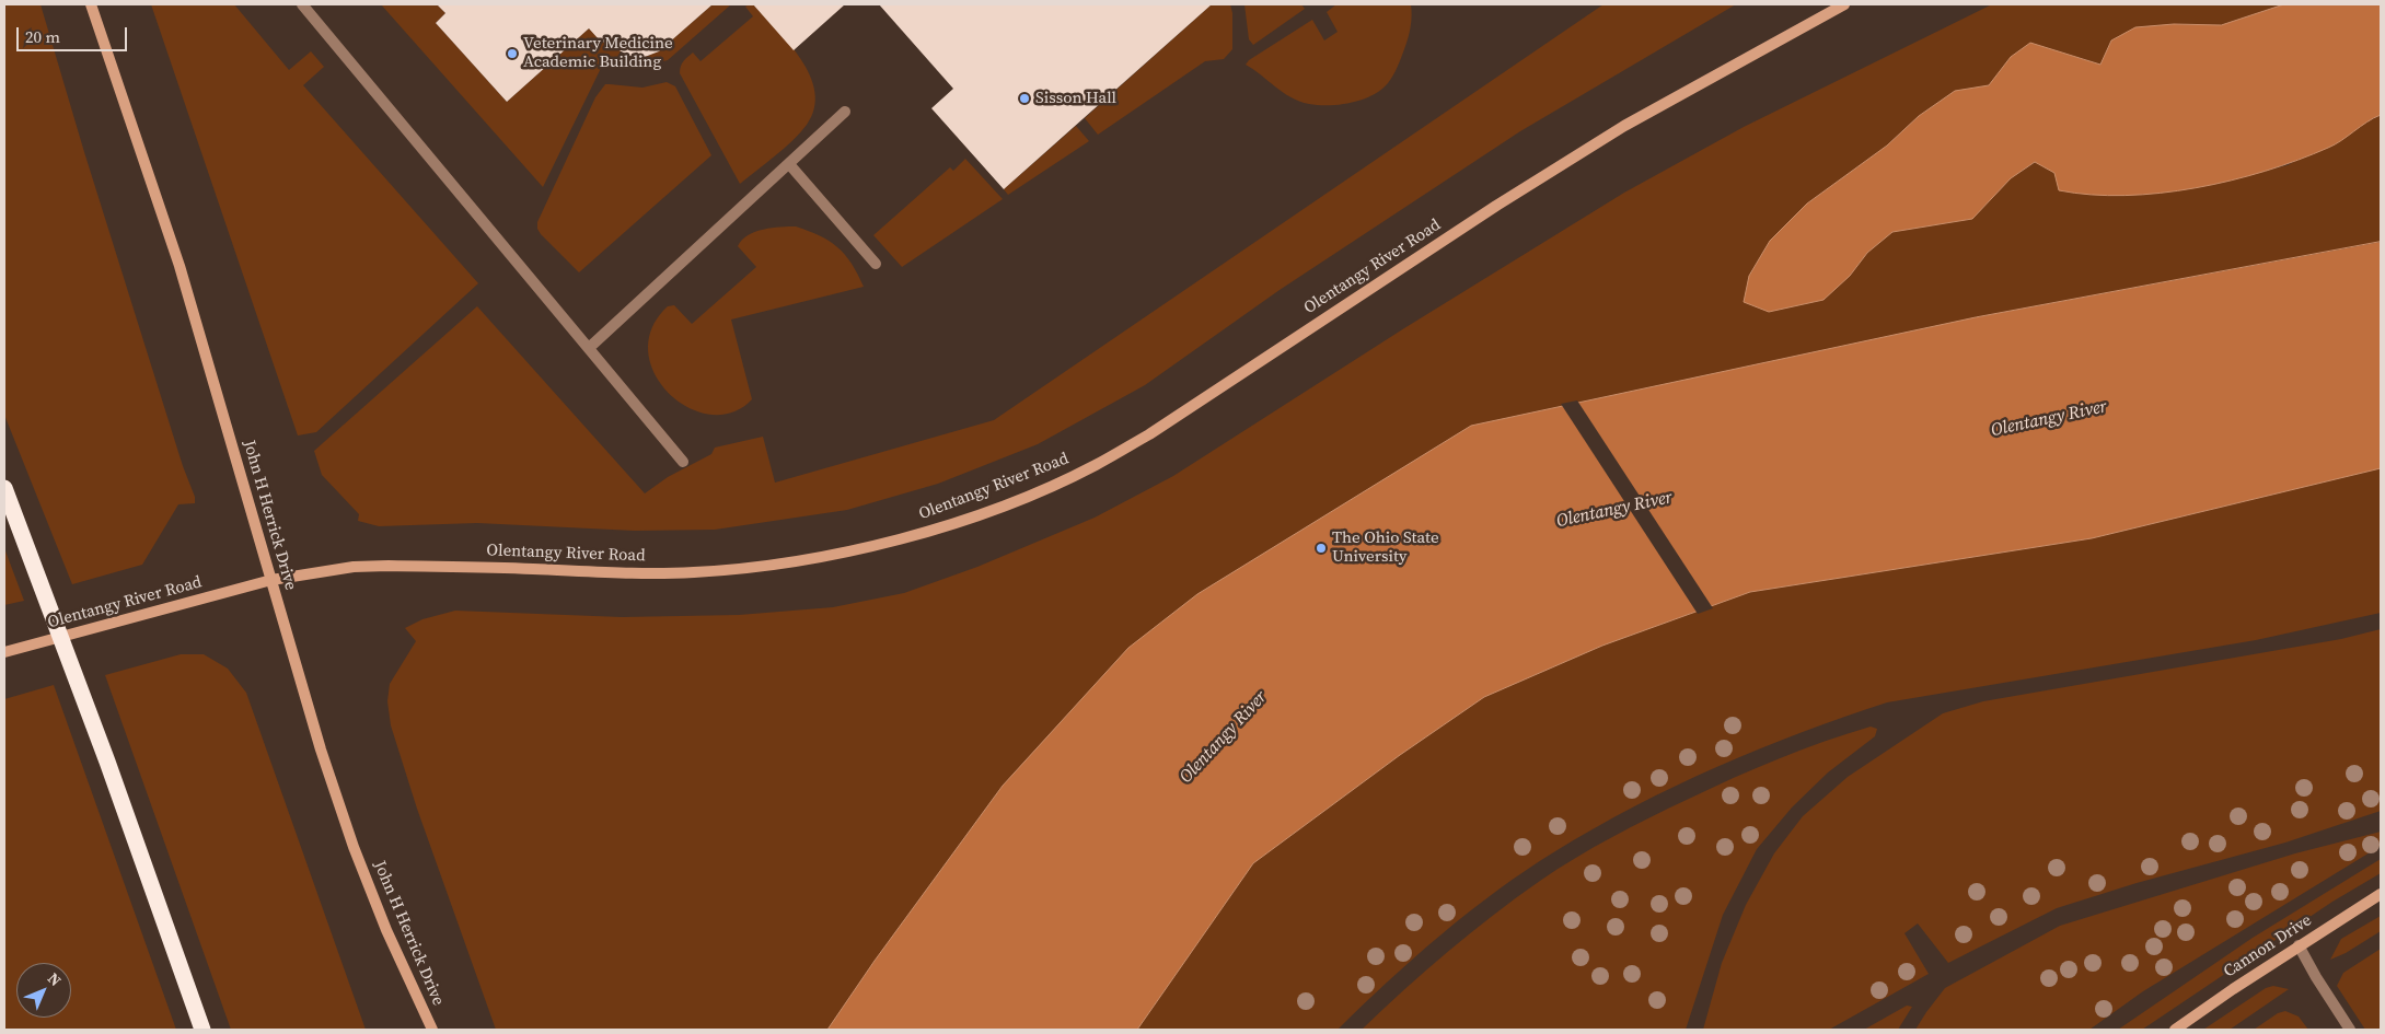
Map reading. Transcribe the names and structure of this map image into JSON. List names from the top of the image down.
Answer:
{
  "streets": {
    "main road": ["Olentangy River Road", "John H Herrick Drive", "Cannon Drive"]
  },
  "crossings": [
    ["Olentangy River Road", "John H Herrick Drive"]
  ],
  "water": ["Olentangy River"],
  "places": ["Veterinary Medicine Academic Building", "Sisson Hall", "The Ohio State University"],
  "scale_bar": "20 m",
  "north": "top right"
}
